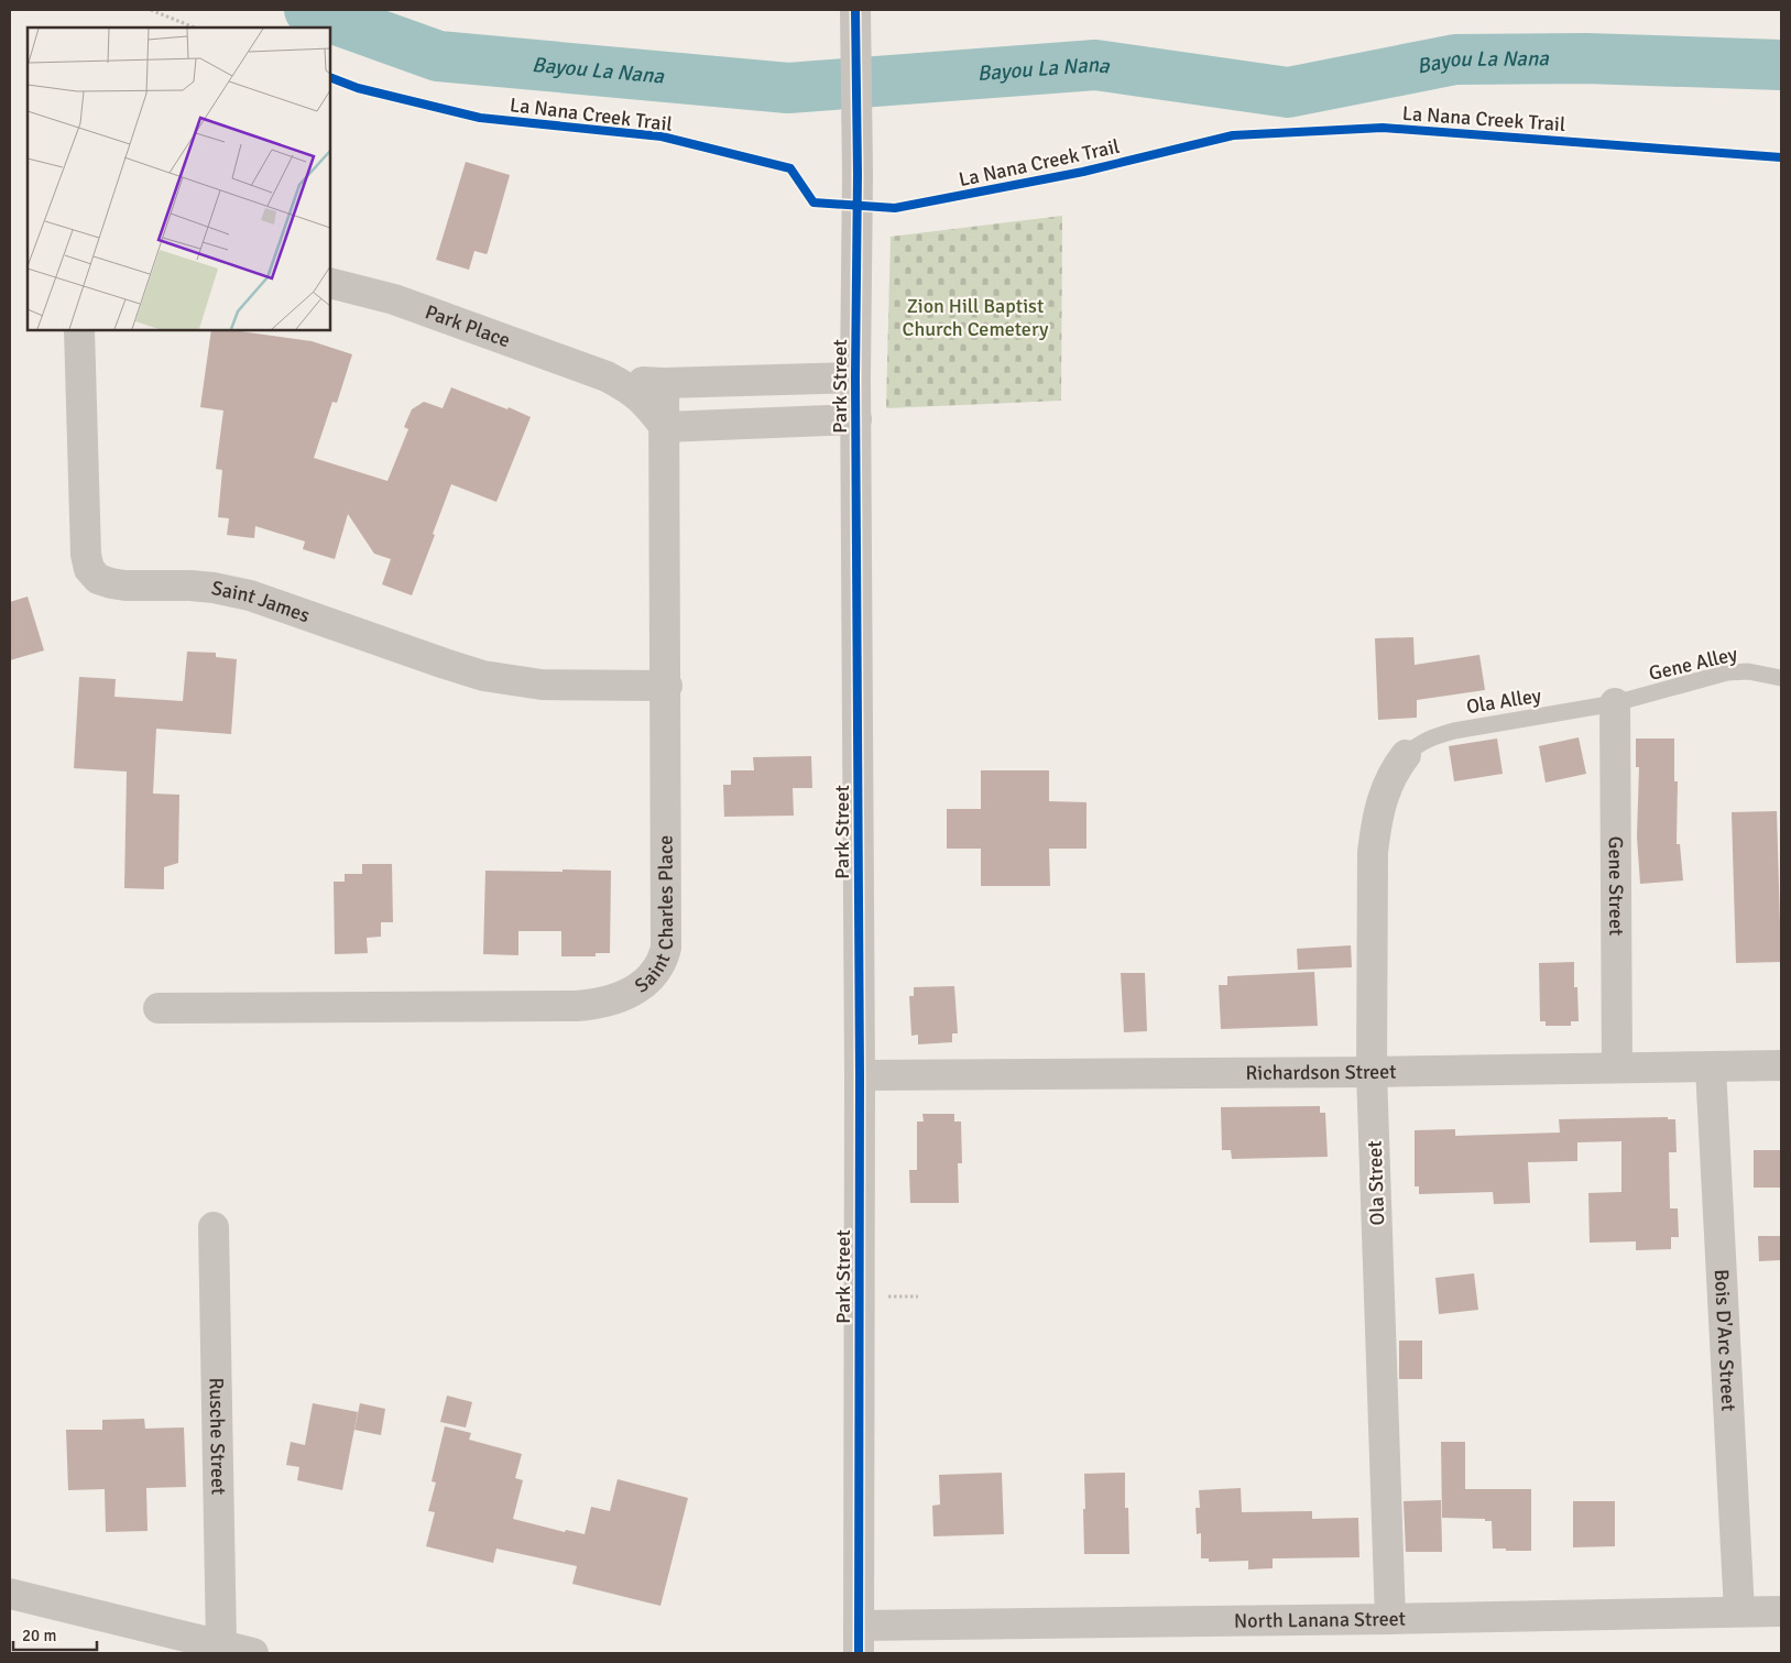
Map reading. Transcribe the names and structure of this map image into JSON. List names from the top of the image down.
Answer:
{
  "streets": {
    "street": [
      "Park Place",
      "Park Street",
      "Saint James",
      "Gene Street",
      "Saint Charles Place",
      "Richardson Street",
      "Ola Street",
      "Bois D'Arc Street",
      "Rusche Street",
      "North Lanana Street"
    ],
    "lane": ["Gene Alley", "Ola Alley"],
    "cycle path": ["La Nana Creek Trail"]
  },
  "crossings": [
    ["La Nana Creek Trail", "Park Street"],
    ["Park Place", "Park Street"],
    ["Park Place", "Saint Charles Place"],
    ["Park Street", "Richardson Street"],
    ["Park Street", "North Lanana Street"],
    ["Saint James", "Saint Charles Place"],
    ["Gene Alley", "Ola Alley"],
    ["Gene Alley", "Gene Street"],
    ["Ola Alley", "Gene Street"],
    ["Ola Alley", "Ola Street"],
    ["Gene Street", "Richardson Street"],
    ["Richardson Street", "Ola Street"],
    ["Richardson Street", "Bois D'Arc Street"],
    ["Ola Street", "North Lanana Street"],
    ["Bois D'Arc Street", "North Lanana Street"]
  ],
  "water": ["Bayou La Nana"],
  "parks": ["Zion Hill Baptist Church Cemetery"],
  "scale_bar": "20 m"
}
